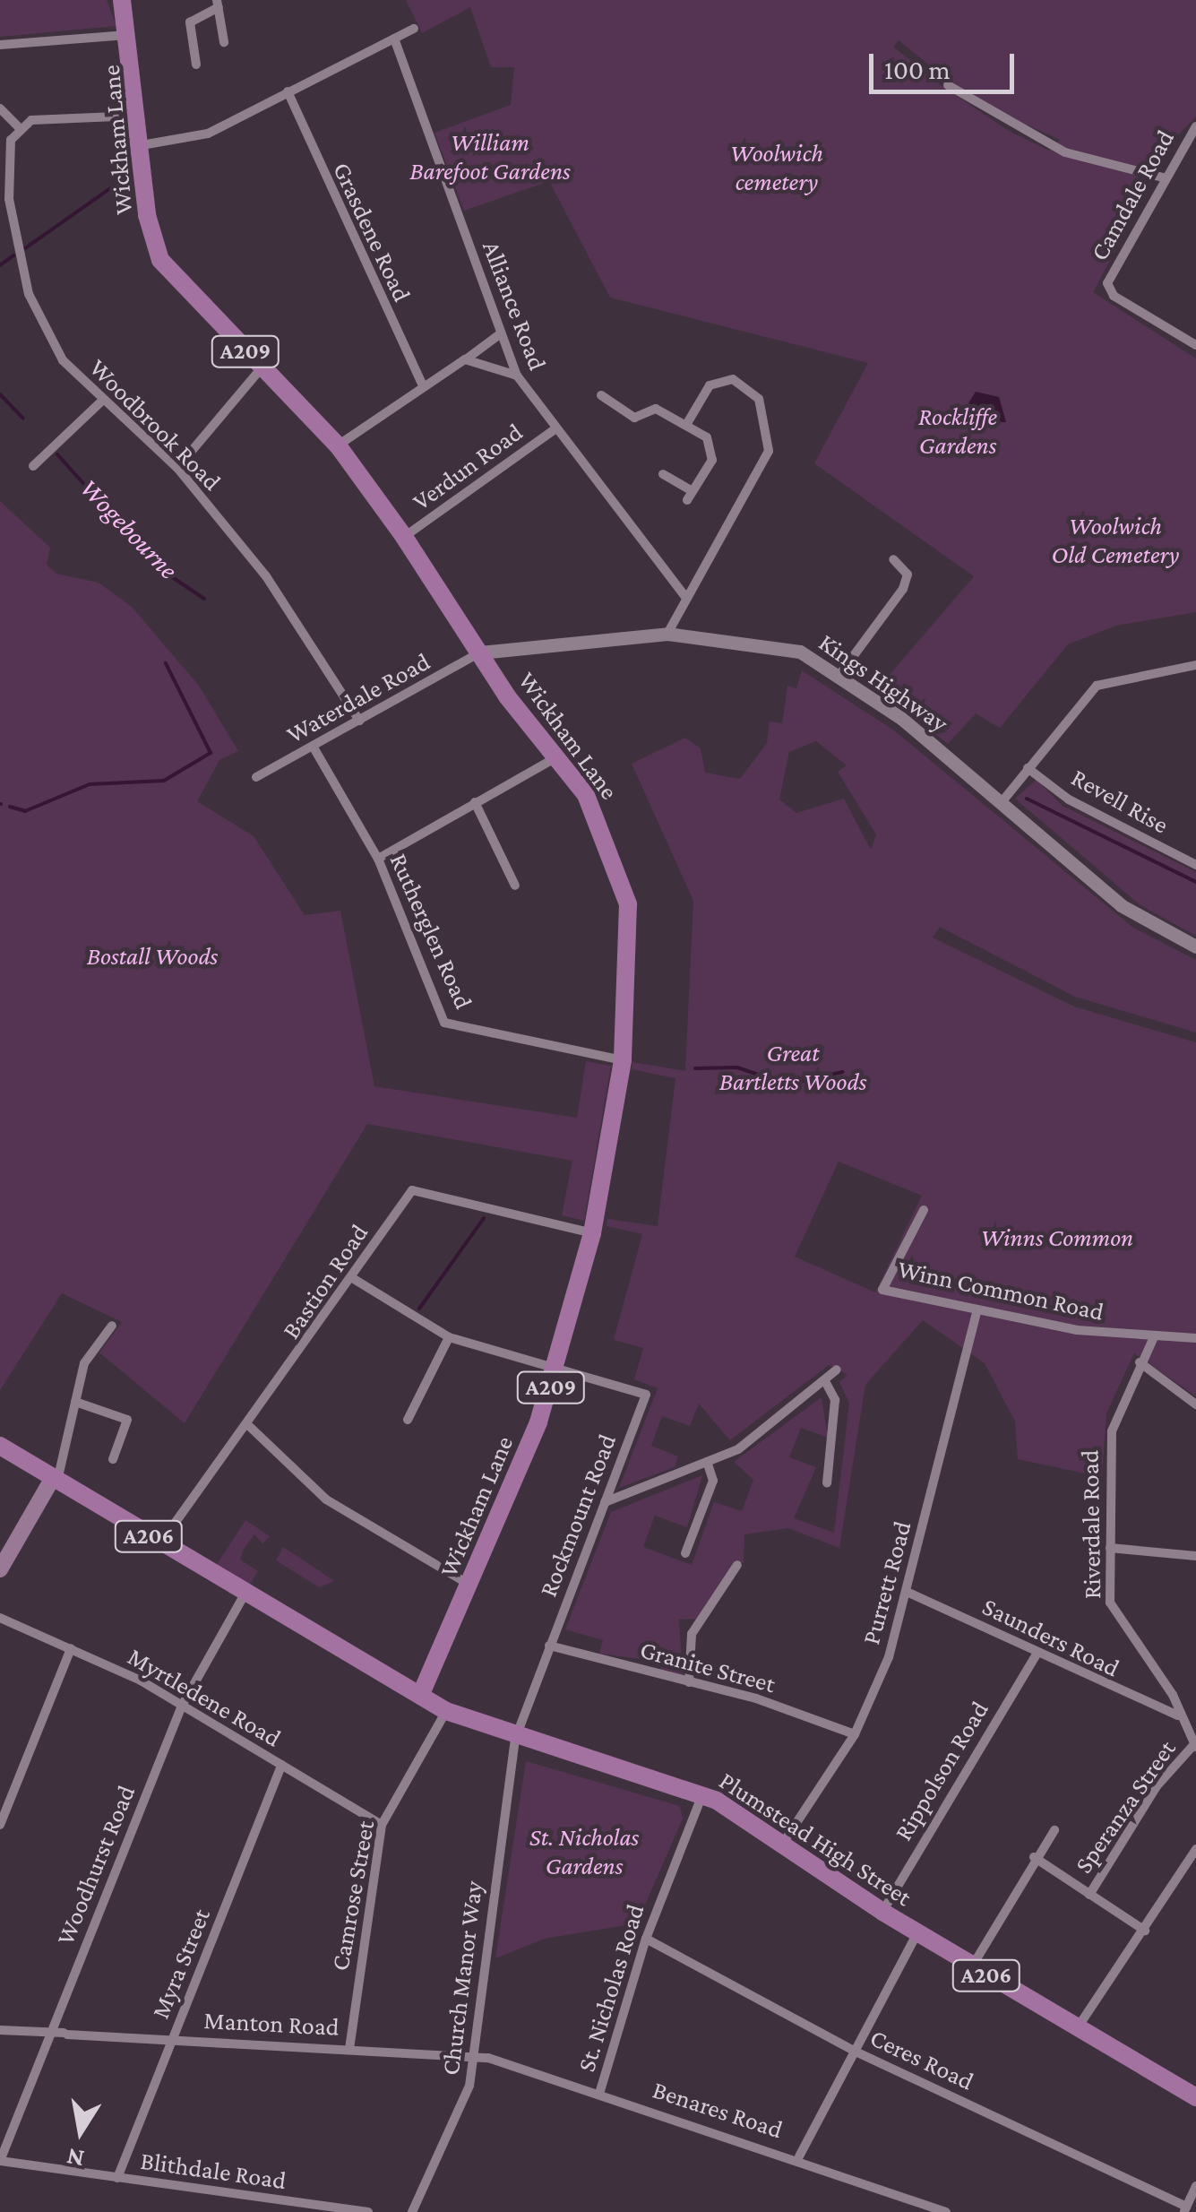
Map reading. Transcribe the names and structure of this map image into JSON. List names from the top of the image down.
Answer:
{
  "streets": {
    "main road": [
      "Wickham Lane",
      "A209",
      "A206",
      "Plumstead High Street"
    ],
    "street": [
      "Camdale Road",
      "Grasdene Road",
      "Alliance Road",
      "Woodbrook Road",
      "Verdun Road",
      "Kings Highway",
      "Waterdale Road",
      "Revell Rise",
      "Rutherglen Road",
      "Bastion Road",
      "Winn Common Road",
      "Rockmount Road",
      "Riverdale Road",
      "Purrett Road",
      "Saunders Road",
      "Granite Street",
      "Myrtledene Road",
      "Rippolson Road",
      "Speranza Street",
      "Woodhurst Road",
      "Camrose Street",
      "Myra Street",
      "Church Manor Way",
      "St. Nicholas Road",
      "Manton Road",
      "Ceres Road",
      "Benares Road",
      "Blithdale Road"
    ]
  },
  "crossings": [
    ["Wickham Lane", "Verdun Road"],
    ["Wickham Lane", "Kings Highway"],
    ["Wickham Lane", "Waterdale Road"],
    ["Wickham Lane", "Rutherglen Road"],
    ["Wickham Lane", "Bastion Road"],
    ["Wickham Lane", "Rockmount Road"],
    ["Wickham Lane", "Plumstead High Street"],
    ["Alliance Road", "Verdun Road"],
    ["Woodbrook Road", "Waterdale Road"],
    ["Kings Highway", "Waterdale Road"],
    ["Waterdale Road", "Rutherglen Road"],
    ["Bastion Road", "A206"],
    ["Winn Common Road", "Riverdale Road"],
    ["Winn Common Road", "Purrett Road"],
    ["Rockmount Road", "Granite Street"],
    ["Rockmount Road", "Plumstead High Street"],
    ["Rockmount Road", "Church Manor Way"],
    ["Riverdale Road", "Saunders Road"],
    ["Riverdale Road", "Speranza Street"],
    ["A206", "Plumstead High Street"],
    ["A206", "Woodhurst Road"],
    ["Purrett Road", "Saunders Road"],
    ["Purrett Road", "Granite Street"],
    ["Purrett Road", "Plumstead High Street"],
    ["Saunders Road", "Rippolson Road"],
    ["Myrtledene Road", "Woodhurst Road"],
    ["Myrtledene Road", "Camrose Street"],
    ["Myrtledene Road", "Myra Street"],
    ["Rippolson Road", "Plumstead High Street"],
    ["Plumstead High Street", "Woodhurst Road"],
    ["Plumstead High Street", "Camrose Street"],
    ["Plumstead High Street", "Church Manor Way"],
    ["Plumstead High Street", "St. Nicholas Road"],
    ["Woodhurst Road", "Manton Road"],
    ["Woodhurst Road", "Blithdale Road"],
    ["Camrose Street", "Manton Road"],
    ["Myra Street", "Manton Road"],
    ["Myra Street", "Blithdale Road"],
    ["Church Manor Way", "Manton Road"],
    ["Church Manor Way", "Benares Road"],
    ["St. Nicholas Road", "Ceres Road"],
    ["St. Nicholas Road", "Benares Road"],
    ["Manton Road", "Benares Road"]
  ],
  "water": ["Wogebourne"],
  "parks": [
    "William Barefoot Gardens",
    "Woolwich cemetery",
    "Rockliffe Gardens",
    "Woolwich Old Cemetery",
    "Bostall Woods",
    "Great Bartletts Woods",
    "Winns Common",
    "St. Nicholas Gardens"
  ],
  "scale_bar": "100 m",
  "north": "bottom"
}
